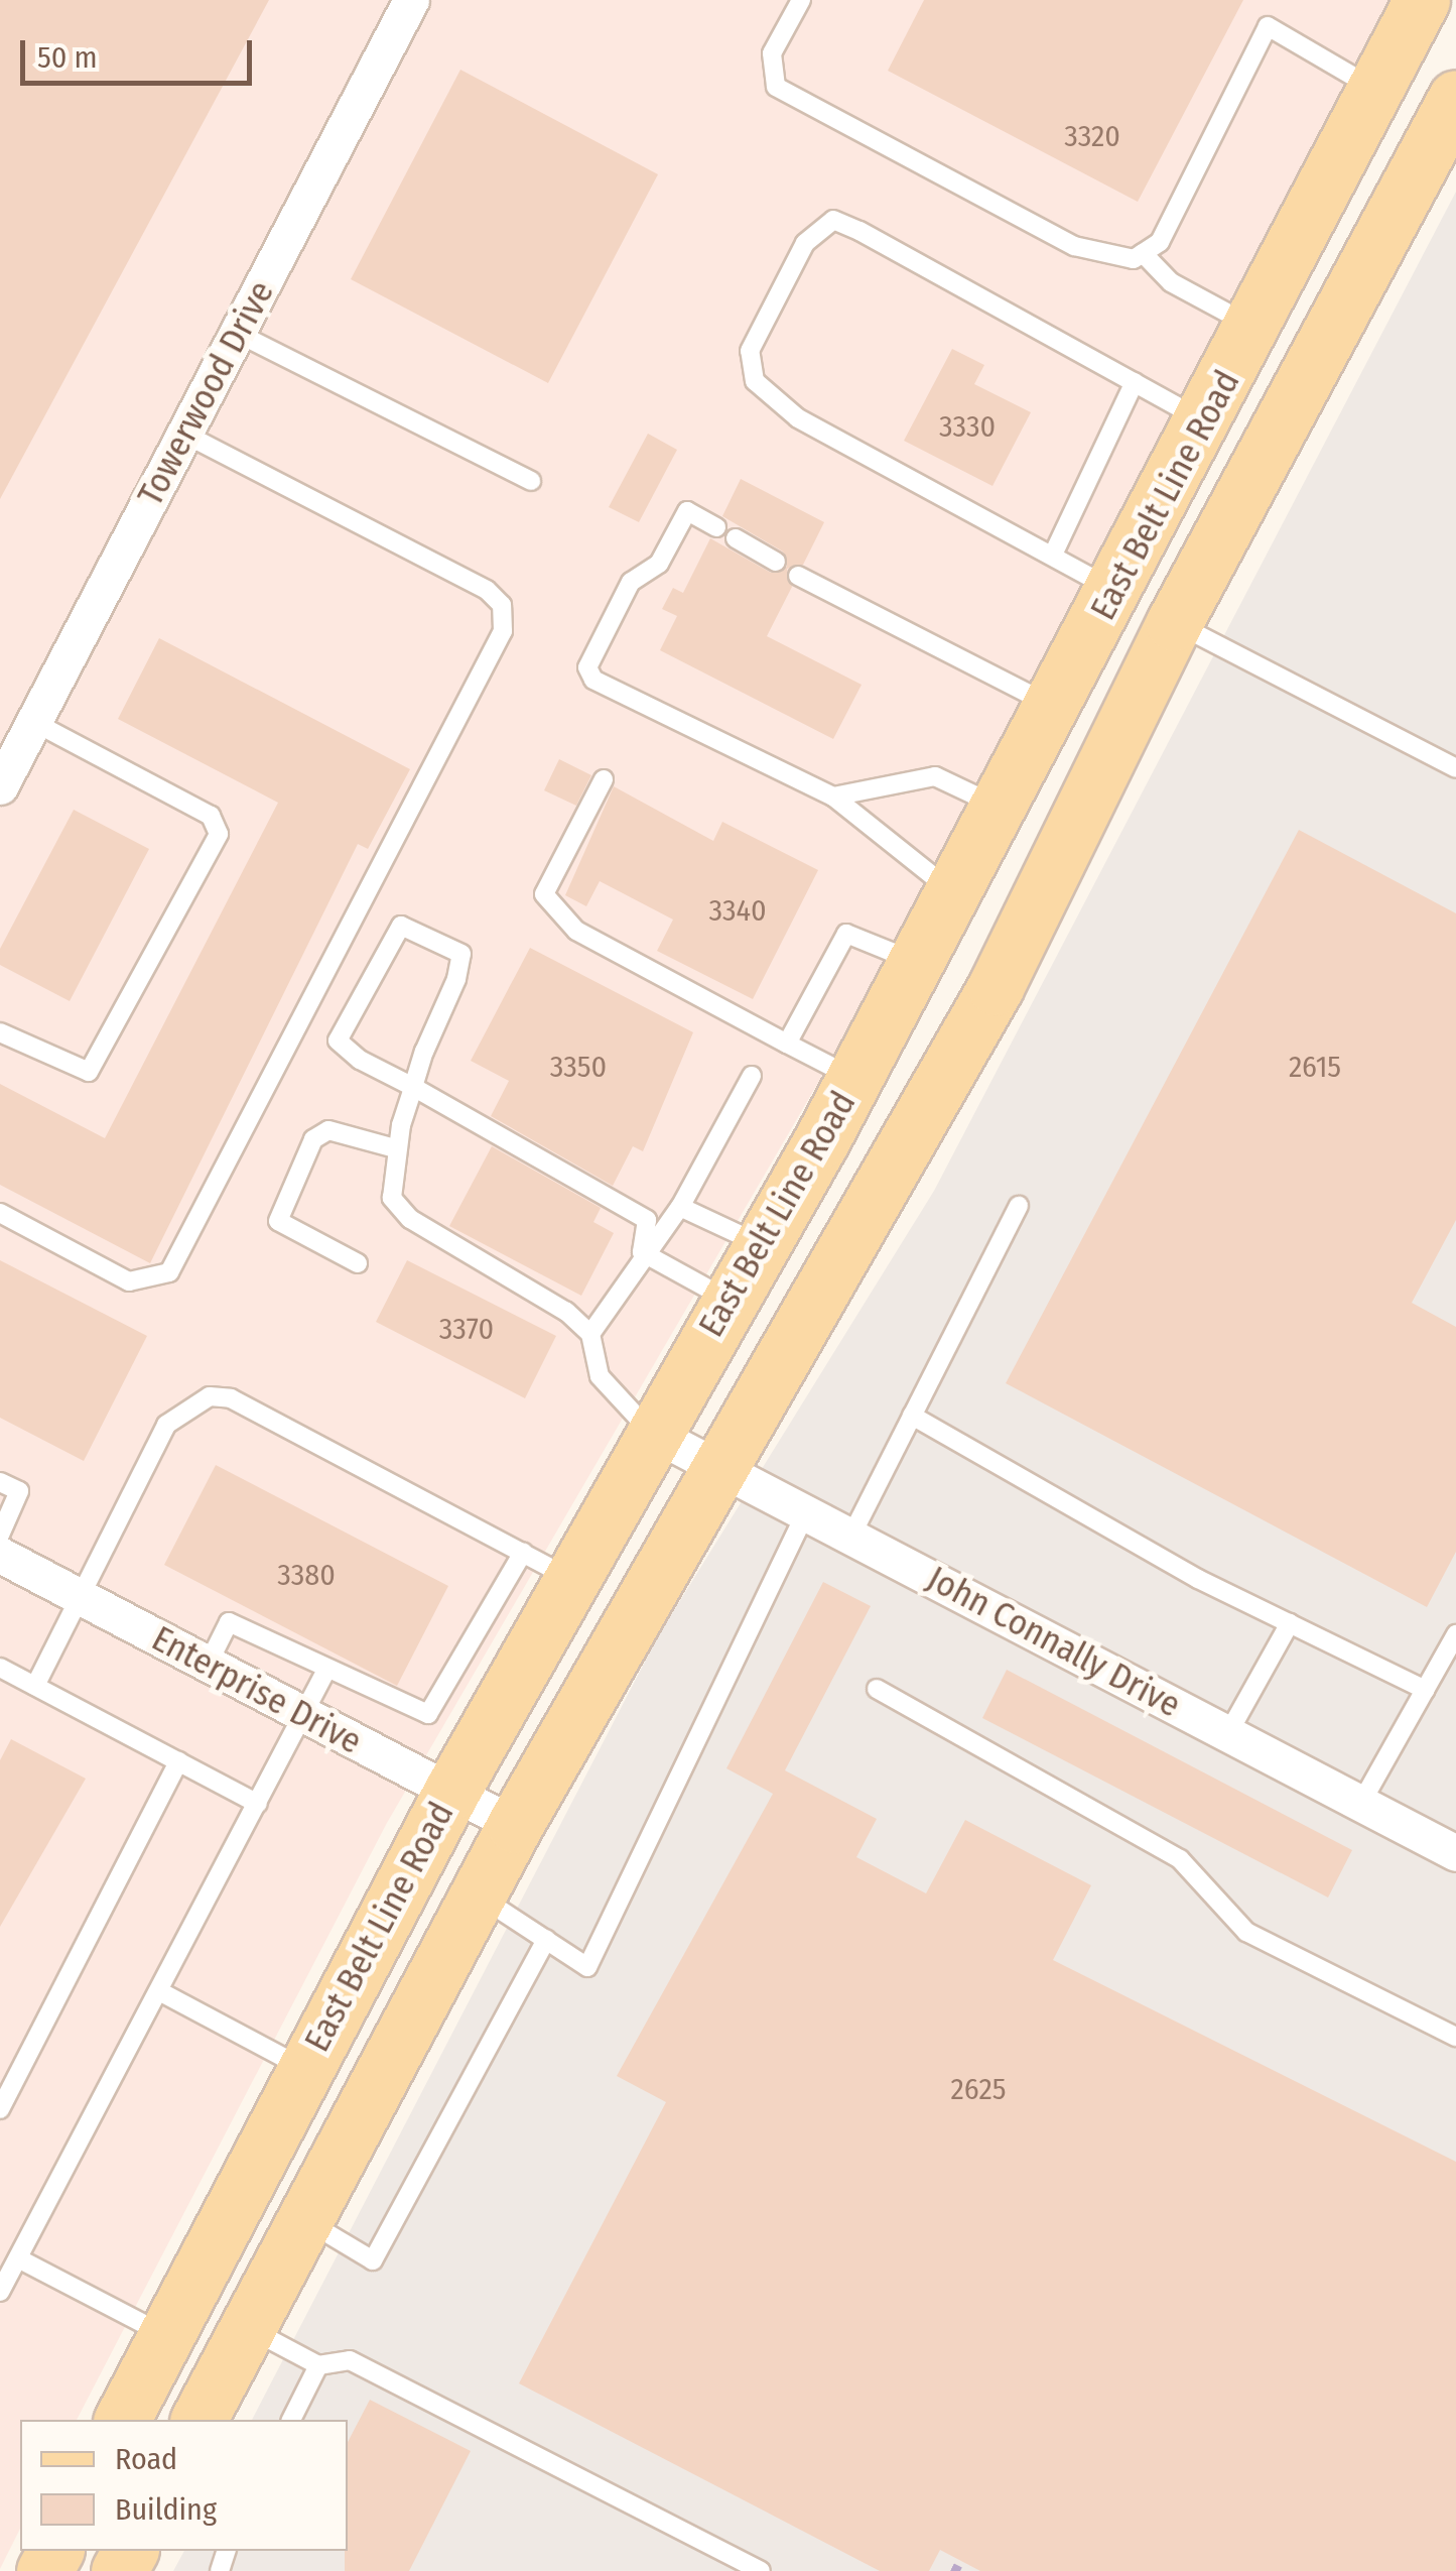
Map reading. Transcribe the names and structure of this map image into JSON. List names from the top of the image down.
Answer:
{
  "streets": {
    "main road": ["East Belt Line Road"],
    "street": ["Towerwood Drive", "John Connally Drive", "Enterprise Drive"]
  },
  "crossings": [
    ["East Belt Line Road", "John Connally Drive"],
    ["East Belt Line Road", "Enterprise Drive"]
  ],
  "house_numbers": [
    "3320",
    "3330",
    "3340",
    "3350",
    "2615",
    "3370",
    "3380",
    "2625"
  ],
  "legend": ["Road", "Building"],
  "scale_bar": "50 m"
}
